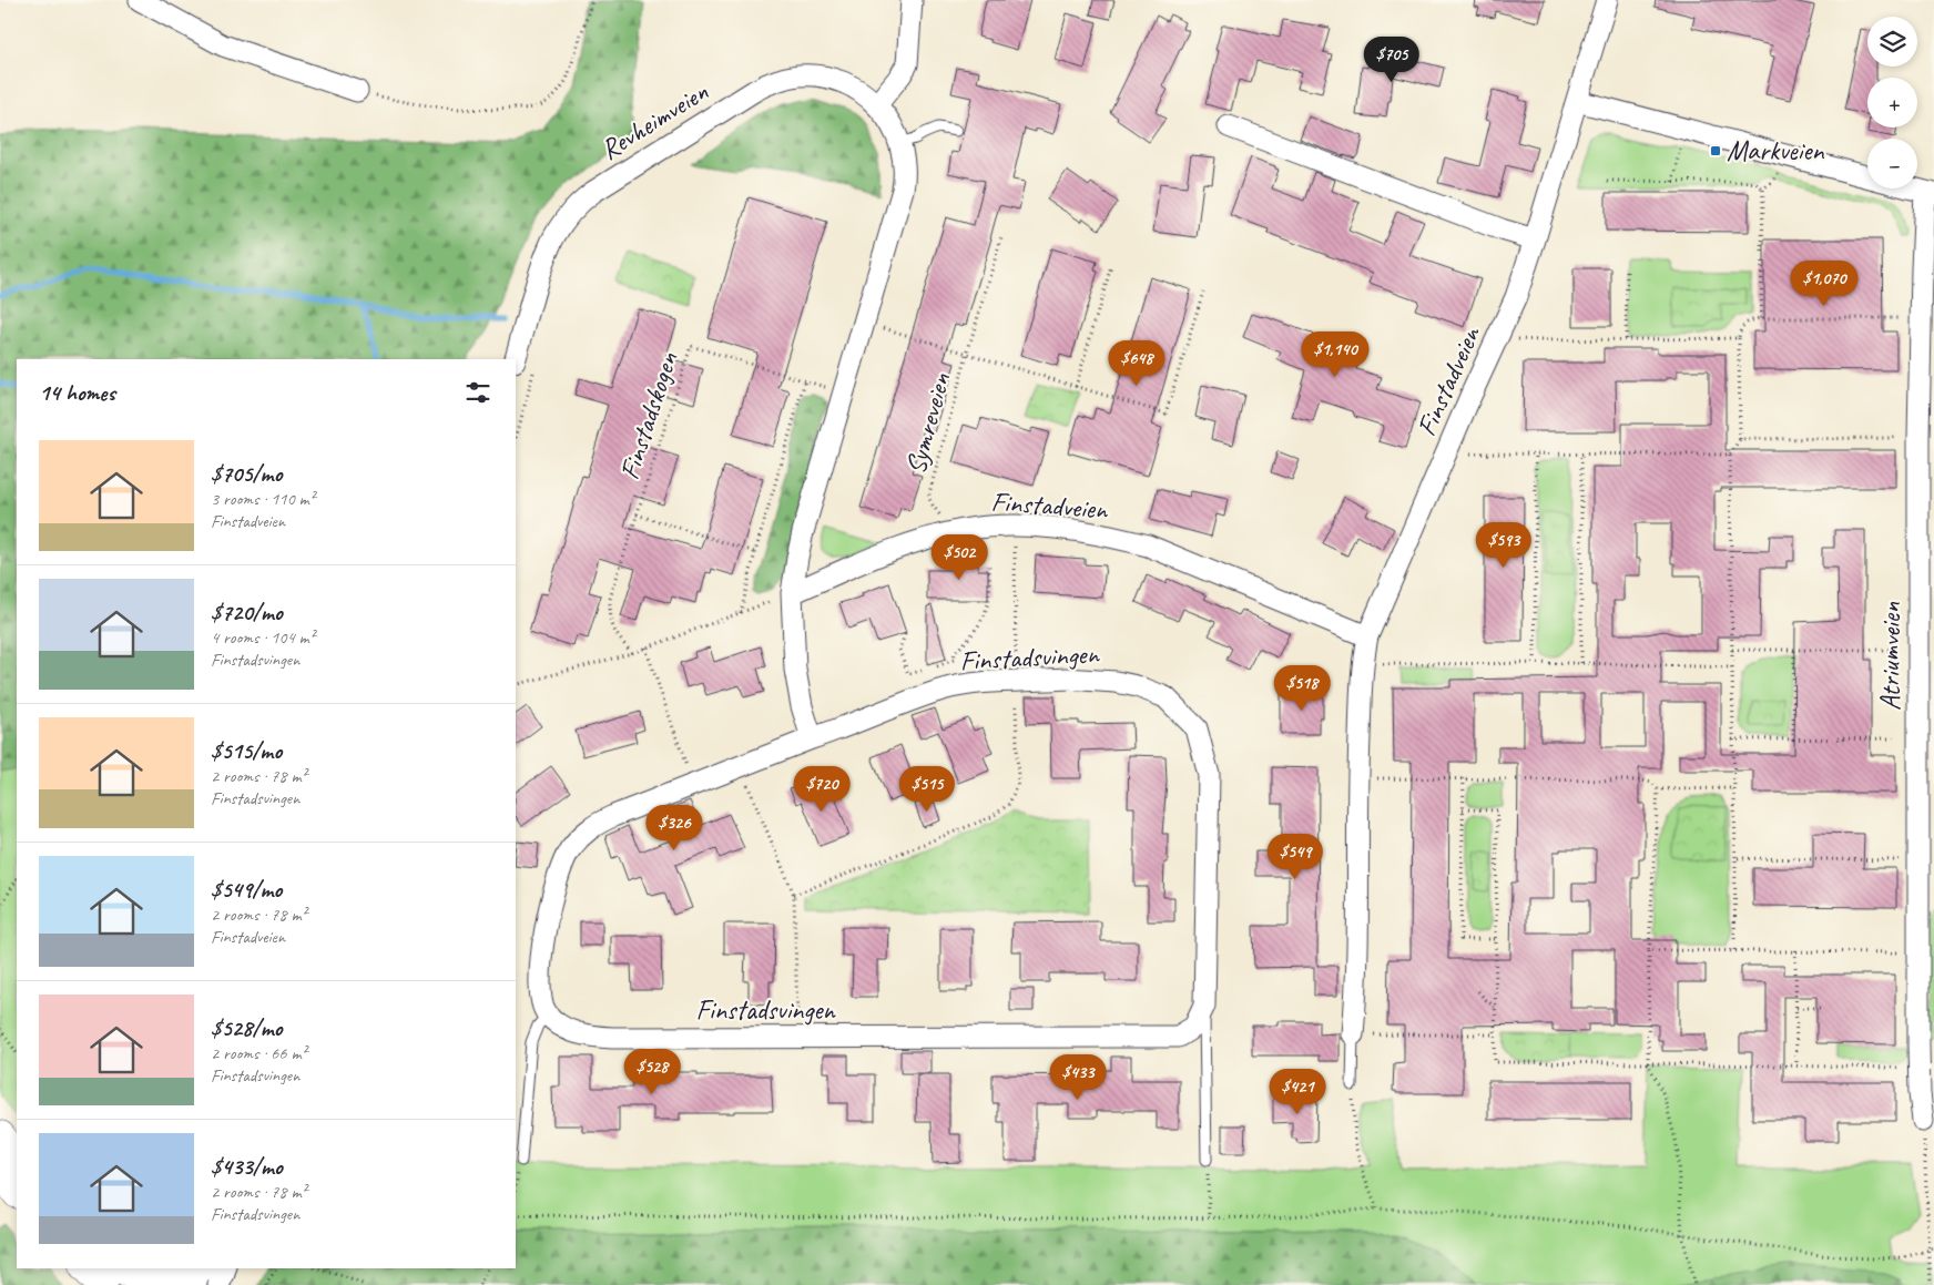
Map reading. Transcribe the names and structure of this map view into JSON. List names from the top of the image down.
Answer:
{
  "streets": {
    "street": [
      "Revheimveien",
      "Finstadveien",
      "Atriumveien",
      "Finstadsvingen"
    ],
    "path": ["Finstadskogen", "Symreveien"]
  },
  "crossings": [
    ["Revheimveien", "Finstadveien"],
    ["Revheimveien", "Finstadskogen"],
    ["Revheimveien", "Symreveien"]
  ],
  "places": {
    "transit": ["Markveien"]
  },
  "page": {
    "map_buttons": ["+", "−"],
    "price": [
      "$705",
      "$1,070",
      "$1,140",
      "$648",
      "$593",
      "$502",
      "$518",
      "$720",
      "$515",
      "$326",
      "$549",
      "$528",
      "$433",
      "$421"
    ],
    "heading": "14 homes",
    "list": [
      {
        "name": "$705/mo",
        "note": "3 rooms · 110 m² · Finstadveien"
      },
      {
        "name": "$720/mo",
        "note": "4 rooms · 104 m² · Finstadsvingen"
      },
      {
        "name": "$515/mo",
        "note": "2 rooms · 78 m² · Finstadsvingen"
      },
      {
        "name": "$549/mo",
        "note": "2 rooms · 78 m² · Finstadveien"
      },
      {
        "name": "$528/mo",
        "note": "2 rooms · 66 m² · Finstadsvingen"
      },
      {
        "name": "$433/mo",
        "note": "2 rooms · 78 m² · Finstadsvingen"
      }
    ]
  }
}
